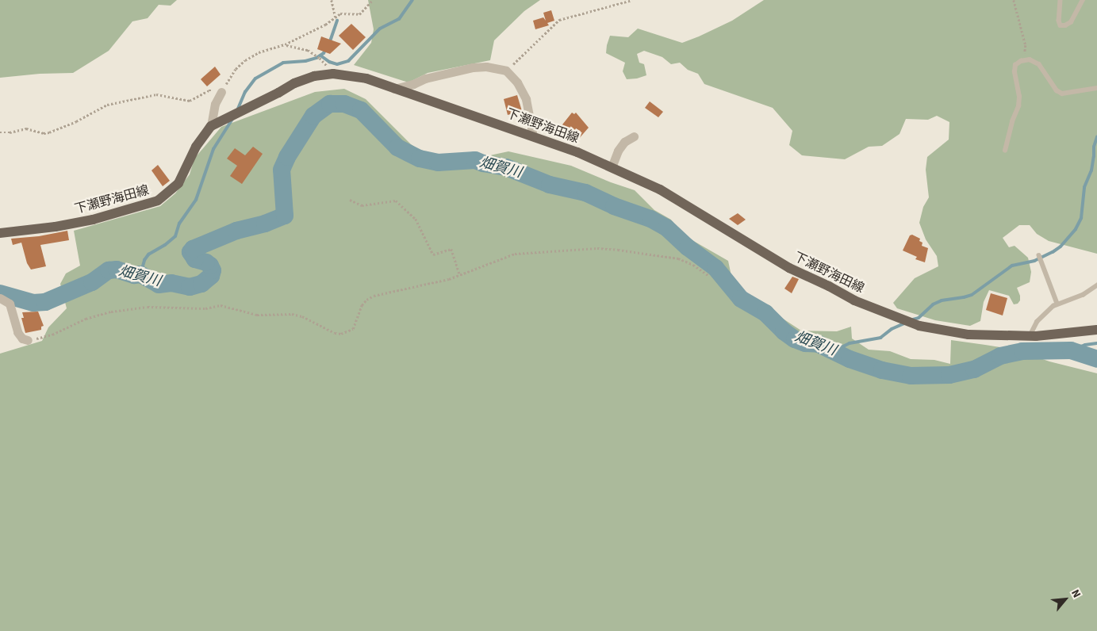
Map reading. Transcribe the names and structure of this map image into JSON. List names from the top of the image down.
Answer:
{
  "streets": {
    "main road": ["下瀬野海田線"]
  },
  "water": ["畑賀川"],
  "north": "top right"
}
